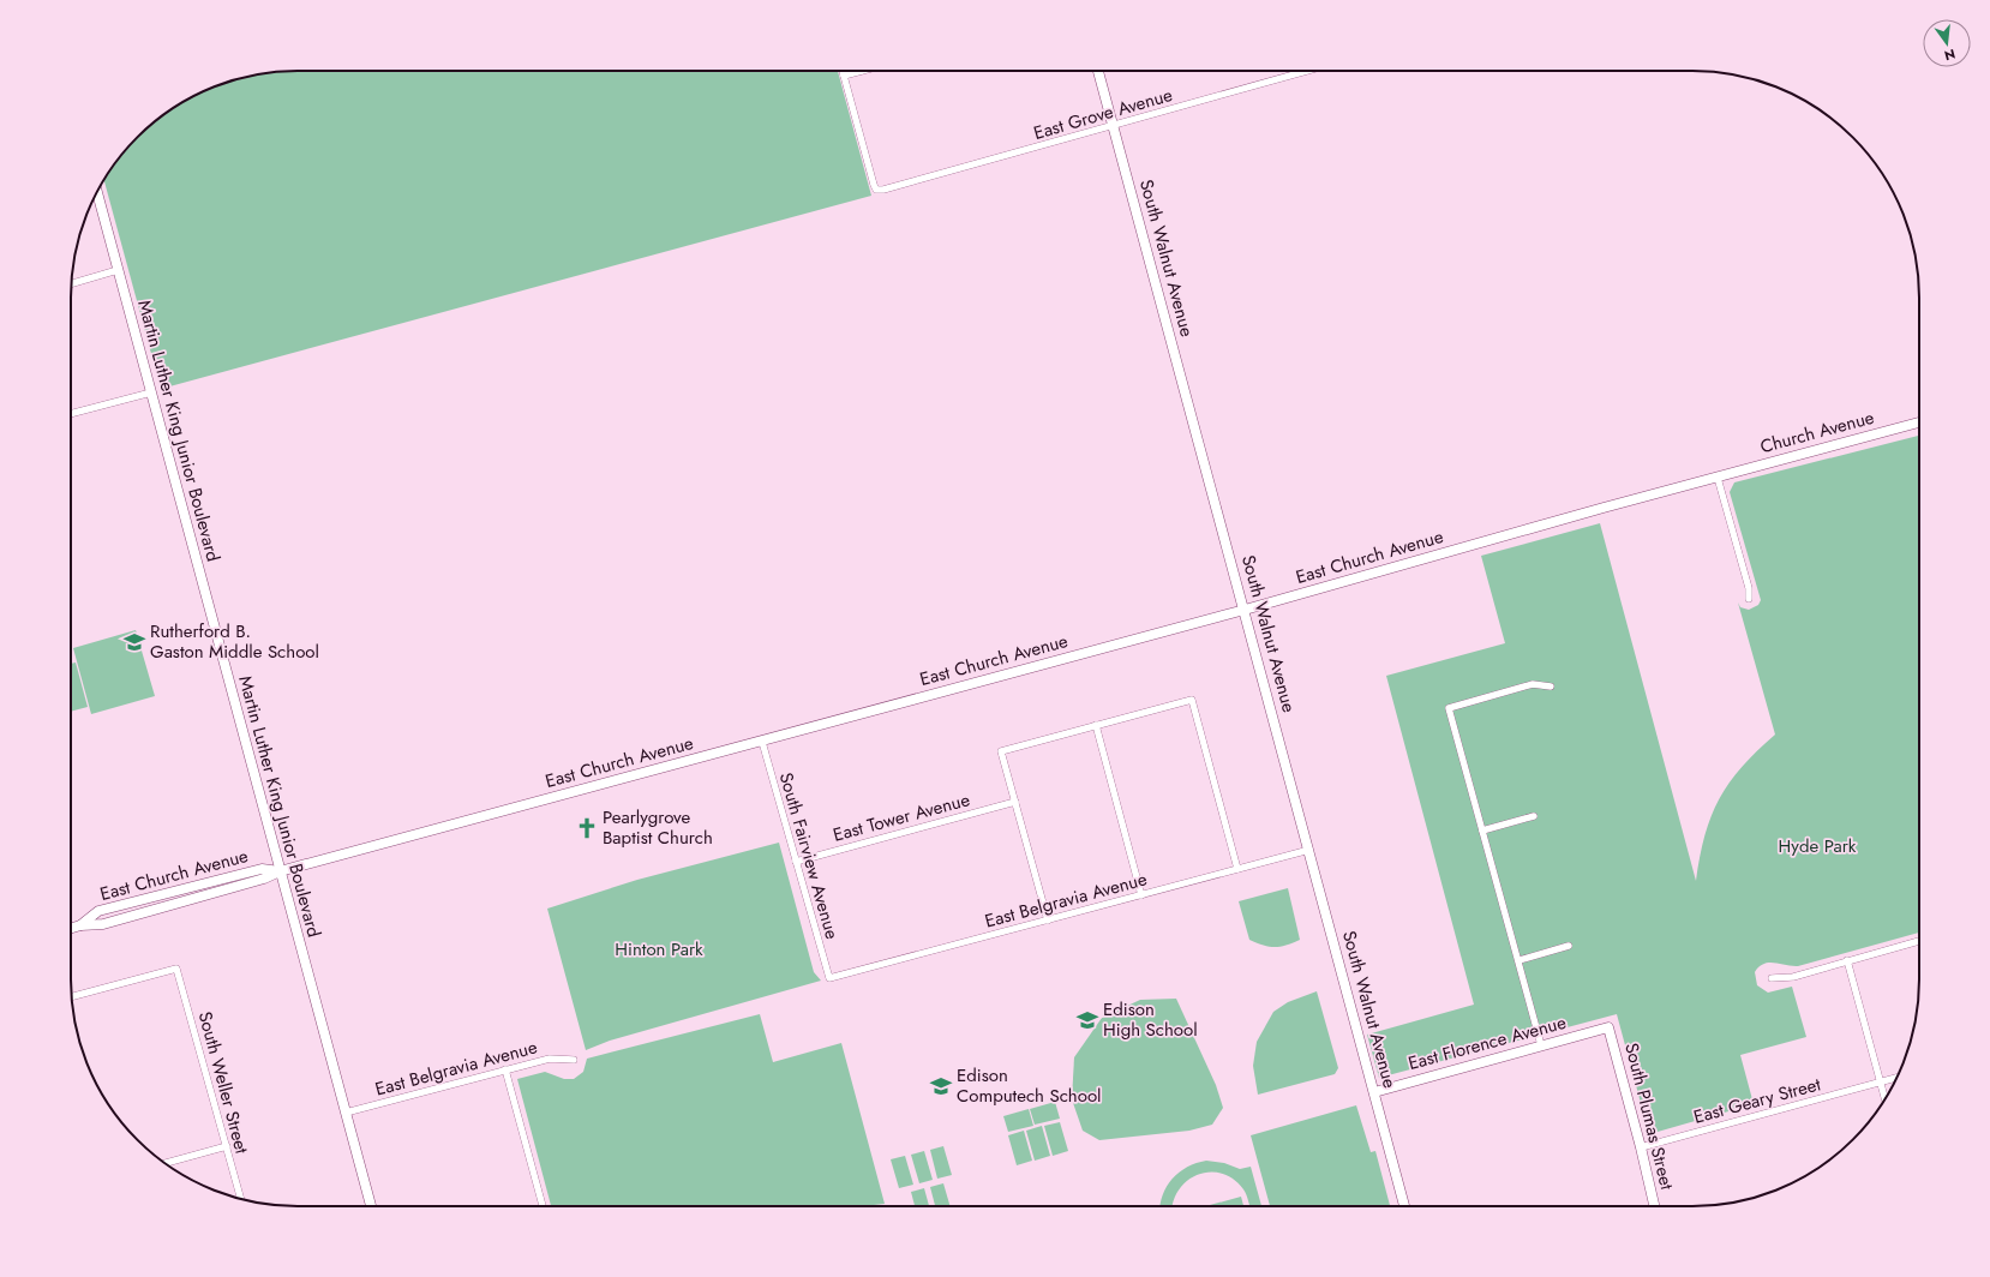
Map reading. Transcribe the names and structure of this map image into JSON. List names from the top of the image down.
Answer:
{
  "streets": {
    "street": [
      "East Grove Avenue",
      "South Walnut Avenue",
      "Martin Luther King Junior Boulevard",
      "Church Avenue",
      "East Church Avenue",
      "East Tower Avenue",
      "South Fairview Avenue",
      "East Belgravia Avenue",
      "East Florence Avenue",
      "South Weller Street",
      "East Geary Street",
      "South Plumas Street"
    ]
  },
  "crossings": [
    ["East Grove Avenue", "South Walnut Avenue"],
    ["South Walnut Avenue", "East Church Avenue"],
    ["South Walnut Avenue", "East Belgravia Avenue"],
    ["South Walnut Avenue", "East Florence Avenue"],
    ["Martin Luther King Junior Boulevard", "East Church Avenue"],
    ["Martin Luther King Junior Boulevard", "East Belgravia Avenue"],
    ["Church Avenue", "East Church Avenue"],
    ["East Church Avenue", "South Fairview Avenue"],
    ["East Tower Avenue", "South Fairview Avenue"],
    ["South Fairview Avenue", "East Belgravia Avenue"],
    ["East Florence Avenue", "South Plumas Street"],
    ["East Geary Street", "South Plumas Street"]
  ],
  "parks": ["Hyde Park", "Hinton Park"],
  "places": {
    "school or university": ["Rutherford B. Gaston Middle School", "Edison High School", "Edison Computech School"],
    "church": ["Pearlygrove Baptist Church"]
  },
  "north": "bottom"
}
